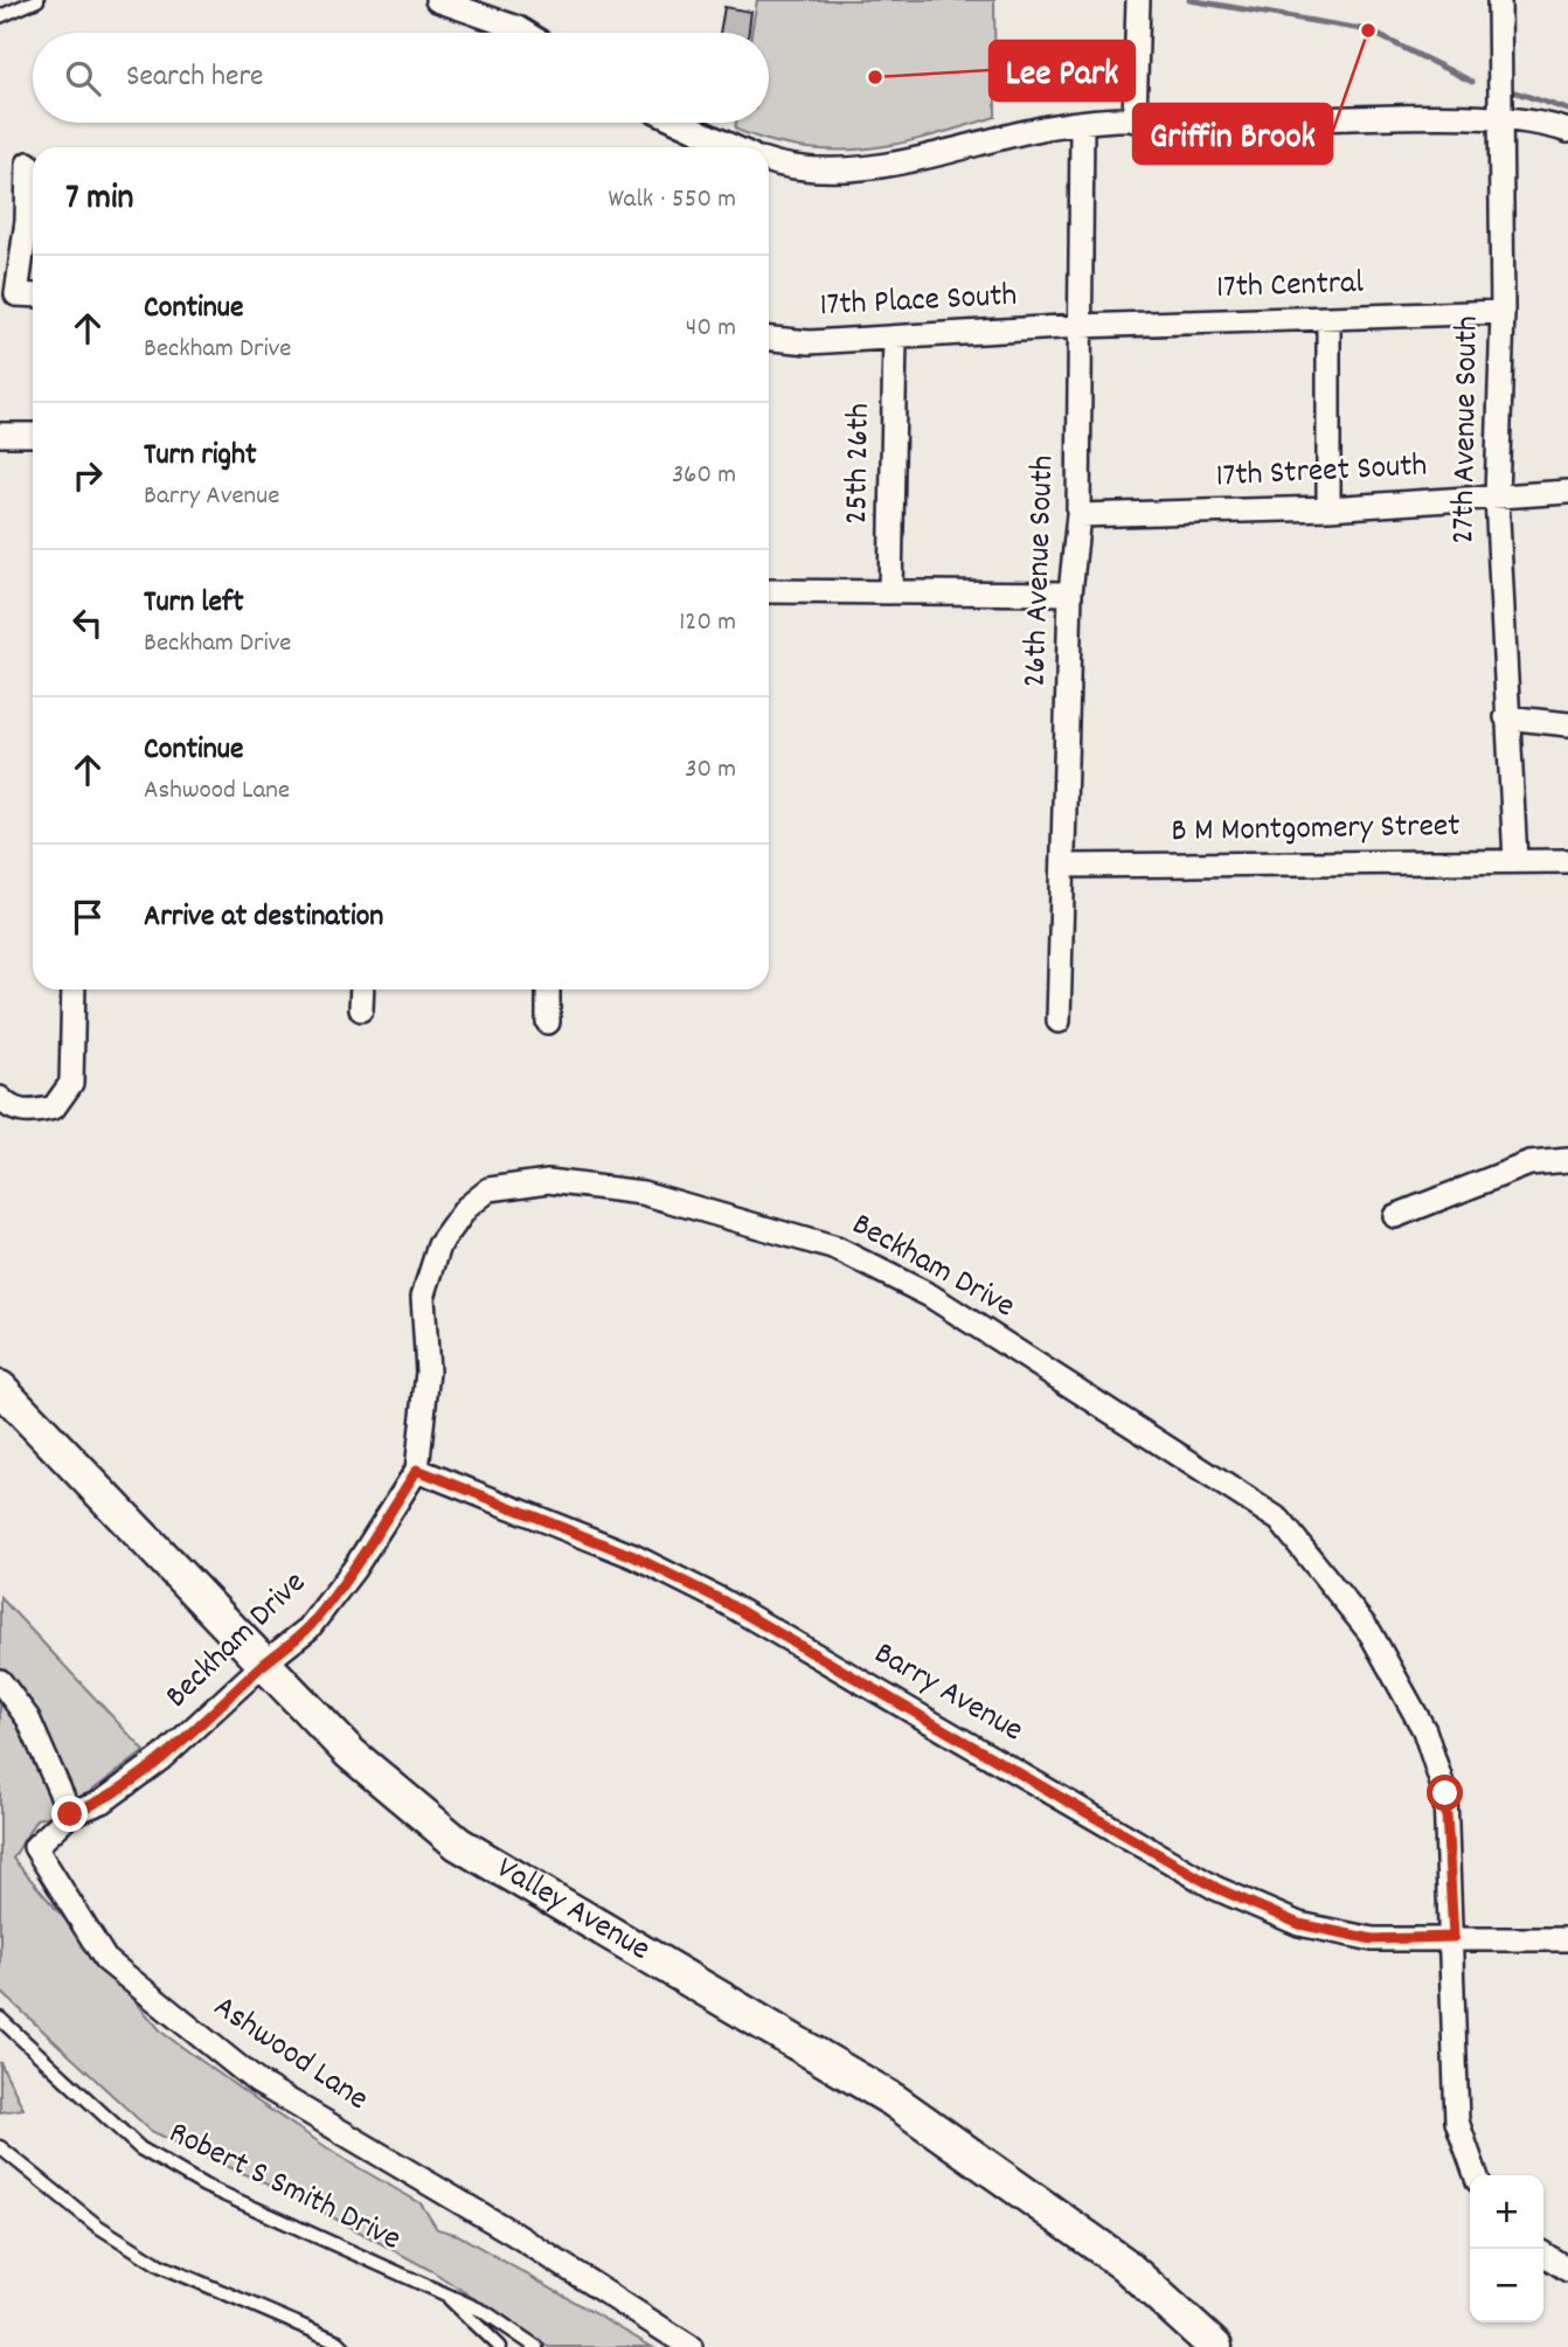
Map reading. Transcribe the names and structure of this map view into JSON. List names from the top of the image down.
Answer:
{
  "streets": {
    "main road": ["Valley Avenue"],
    "street": [
      "17th Central",
      "17th Place South",
      "27th Avenue South",
      "25th 26th",
      "17th Street South",
      "26th Avenue South",
      "B M Montgomery Street",
      "Beckham Drive",
      "Barry Avenue",
      "Ashwood Lane"
    ],
    "lane": ["Robert S Smith Drive"]
  },
  "crossings": [
    ["17th Central", "17th Place South"],
    ["17th Central", "27th Avenue South"],
    ["17th Central", "26th Avenue South"],
    ["17th Place South", "25th 26th"],
    ["17th Place South", "26th Avenue South"],
    ["27th Avenue South", "17th Street South"],
    ["27th Avenue South", "B M Montgomery Street"],
    ["17th Street South", "26th Avenue South"],
    ["26th Avenue South", "B M Montgomery Street"],
    ["Beckham Drive", "Barry Avenue"],
    ["Beckham Drive", "Valley Avenue"],
    ["Beckham Drive", "Ashwood Lane"]
  ],
  "places": ["Griffin Brook", "Lee Park"],
  "page": {
    "search": "Search here",
    "heading": ["7 min", "Walk · 550 m"],
    "list": [
      ["Continue", "Beckham Drive", "40 m"],
      ["Turn right", "Barry Avenue", "360 m"],
      ["Turn left", "Beckham Drive", "120 m"],
      ["Continue", "Ashwood Lane", "30 m"],
      "Arrive at destination"
    ],
    "map_buttons": ["+", "−"]
  }
}
